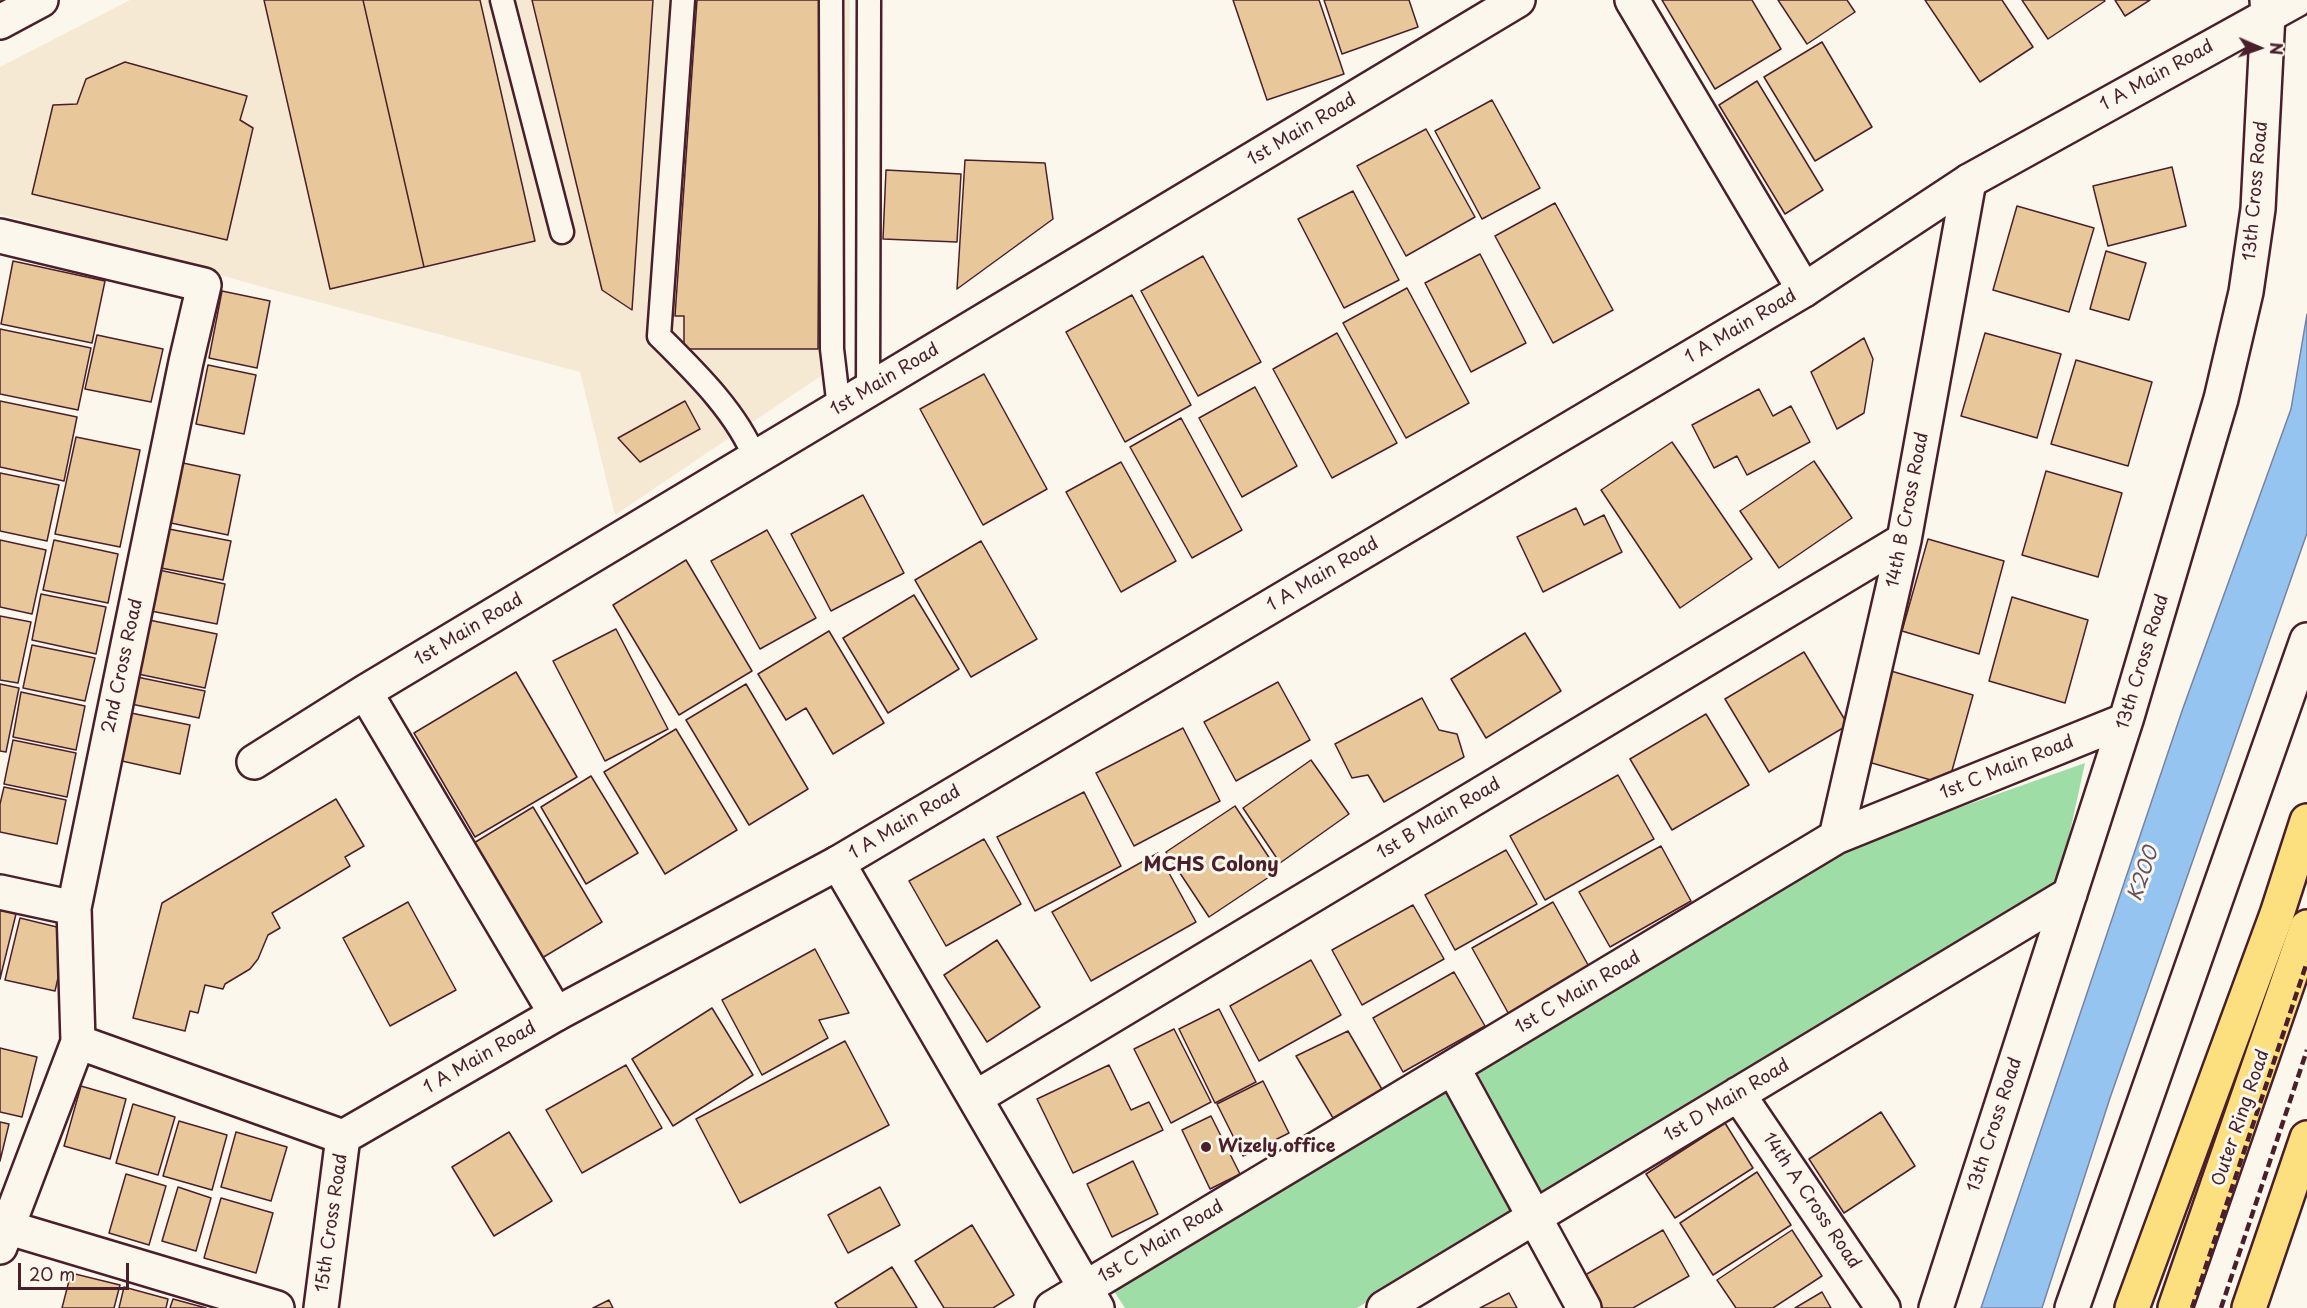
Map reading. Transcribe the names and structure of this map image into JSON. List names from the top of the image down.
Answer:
{
  "streets": {
    "main road": ["Outer Ring Road"],
    "street": [
      "1 A Main Road",
      "1st Main Road",
      "13th Cross Road",
      "14th B Cross Road",
      "2nd Cross Road",
      "1st C Main Road",
      "1st B Main Road",
      "1st D Main Road",
      "14th A Cross Road",
      "15th Cross Road"
    ]
  },
  "crossings": [
    ["1 A Main Road", "13th Cross Road"],
    ["1 A Main Road", "14th B Cross Road"],
    ["1 A Main Road", "15th Cross Road"],
    ["13th Cross Road", "1st C Main Road"],
    ["13th Cross Road", "1st D Main Road"],
    ["14th B Cross Road", "1st C Main Road"],
    ["14th B Cross Road", "1st B Main Road"],
    ["1st D Main Road", "14th A Cross Road"]
  ],
  "districts": ["MCHS Colony"],
  "water": ["K200"],
  "places": ["Wizely office"],
  "scale_bar": "20 m",
  "north": "right"
}
